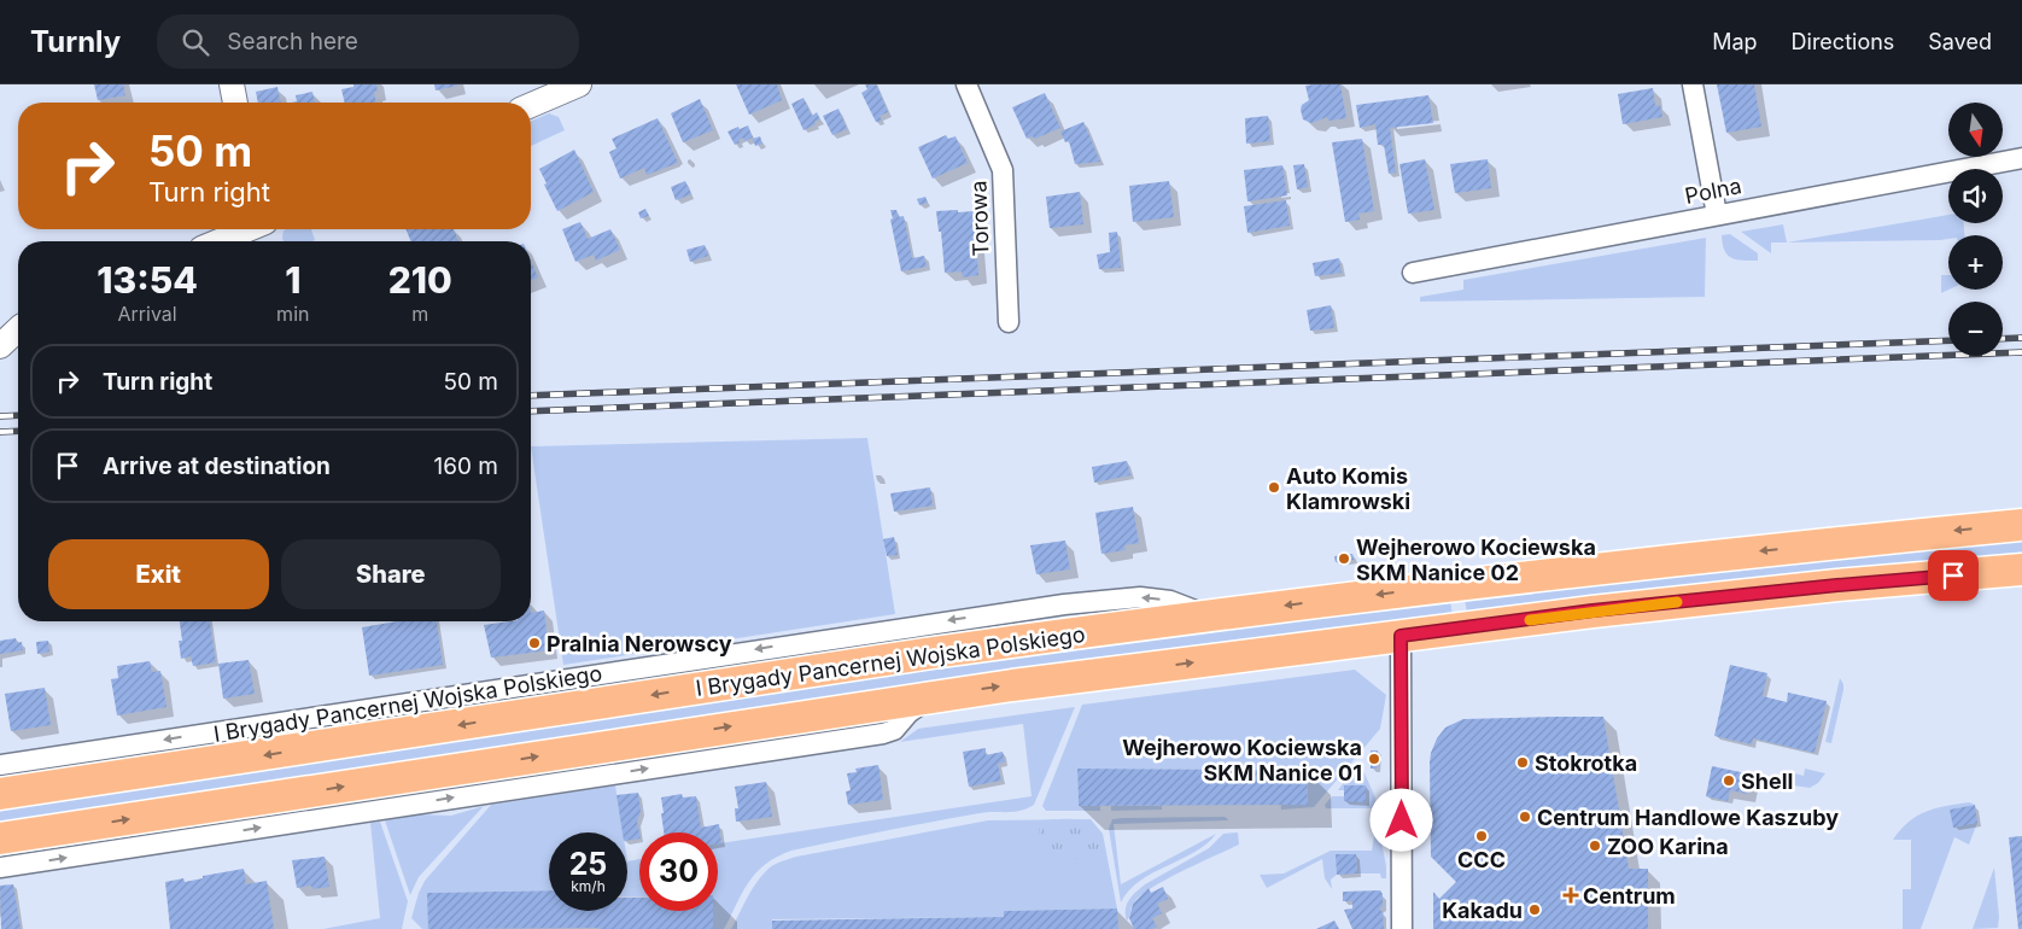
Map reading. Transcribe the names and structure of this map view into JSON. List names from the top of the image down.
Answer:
{
  "streets": {
    "main road": ["I Brygady Pancernej Wojska Polskiego"],
    "street": ["Polna", "Torowa"]
  },
  "places": {
    "other": [
      "Auto Komis Klamrowski",
      "Wejherowo Kociewska SKM Nanice 02",
      "Pralnia Nerowscy",
      "Wejherowo Kociewska SKM Nanice 01",
      "Stokrotka",
      "Shell",
      "Centrum Handlowe Kaszuby",
      "CCC",
      "ZOO Karina",
      "Kakadu"
    ],
    "health": ["Centrum"]
  },
  "north": "bottom",
  "page": {
    "header": "Turnly",
    "search": "Search here",
    "nav": ["Map", "Directions", "Saved"],
    "map_buttons": ["+", "−"],
    "turn": ["50 m", "Turn right"],
    "eta": [
      "13:54",
      "Arrival",
      "1",
      "min",
      "210",
      "m"
    ],
    "list": [
      {
        "name": "Turn right",
        "value": "50 m"
      },
      {
        "name": "Arrive at destination",
        "value": "160 m"
      }
    ],
    "buttons": ["Exit", "Share"],
    "speed": "25 km/h",
    "limit": "30"
  }
}
